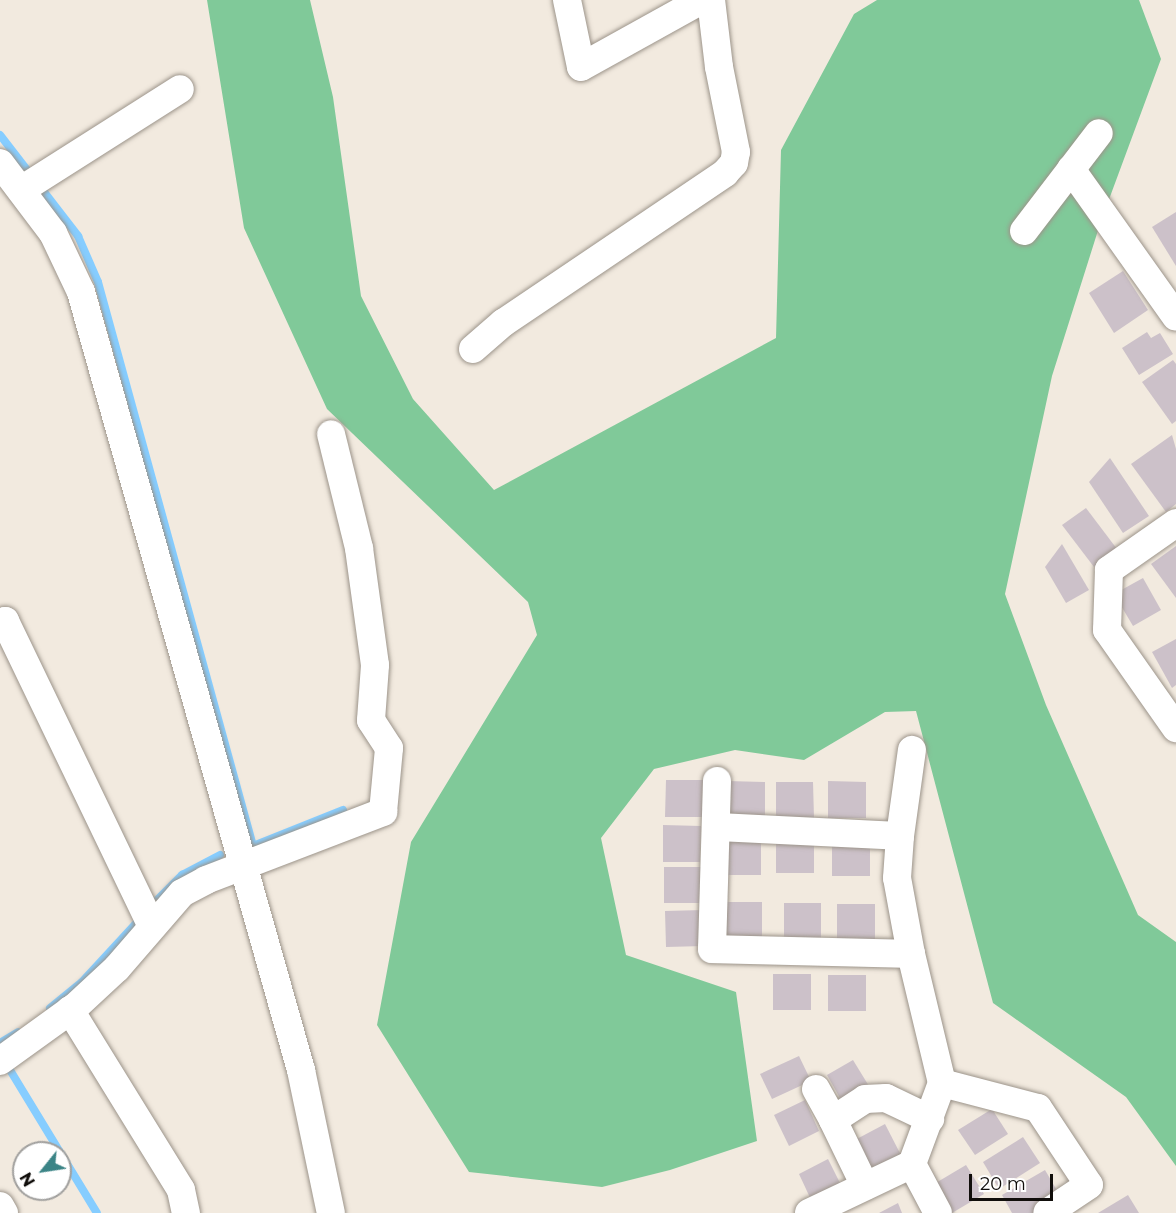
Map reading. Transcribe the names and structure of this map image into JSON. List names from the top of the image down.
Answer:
{
  "scale_bar": "20 m",
  "north": "bottom left"
}
